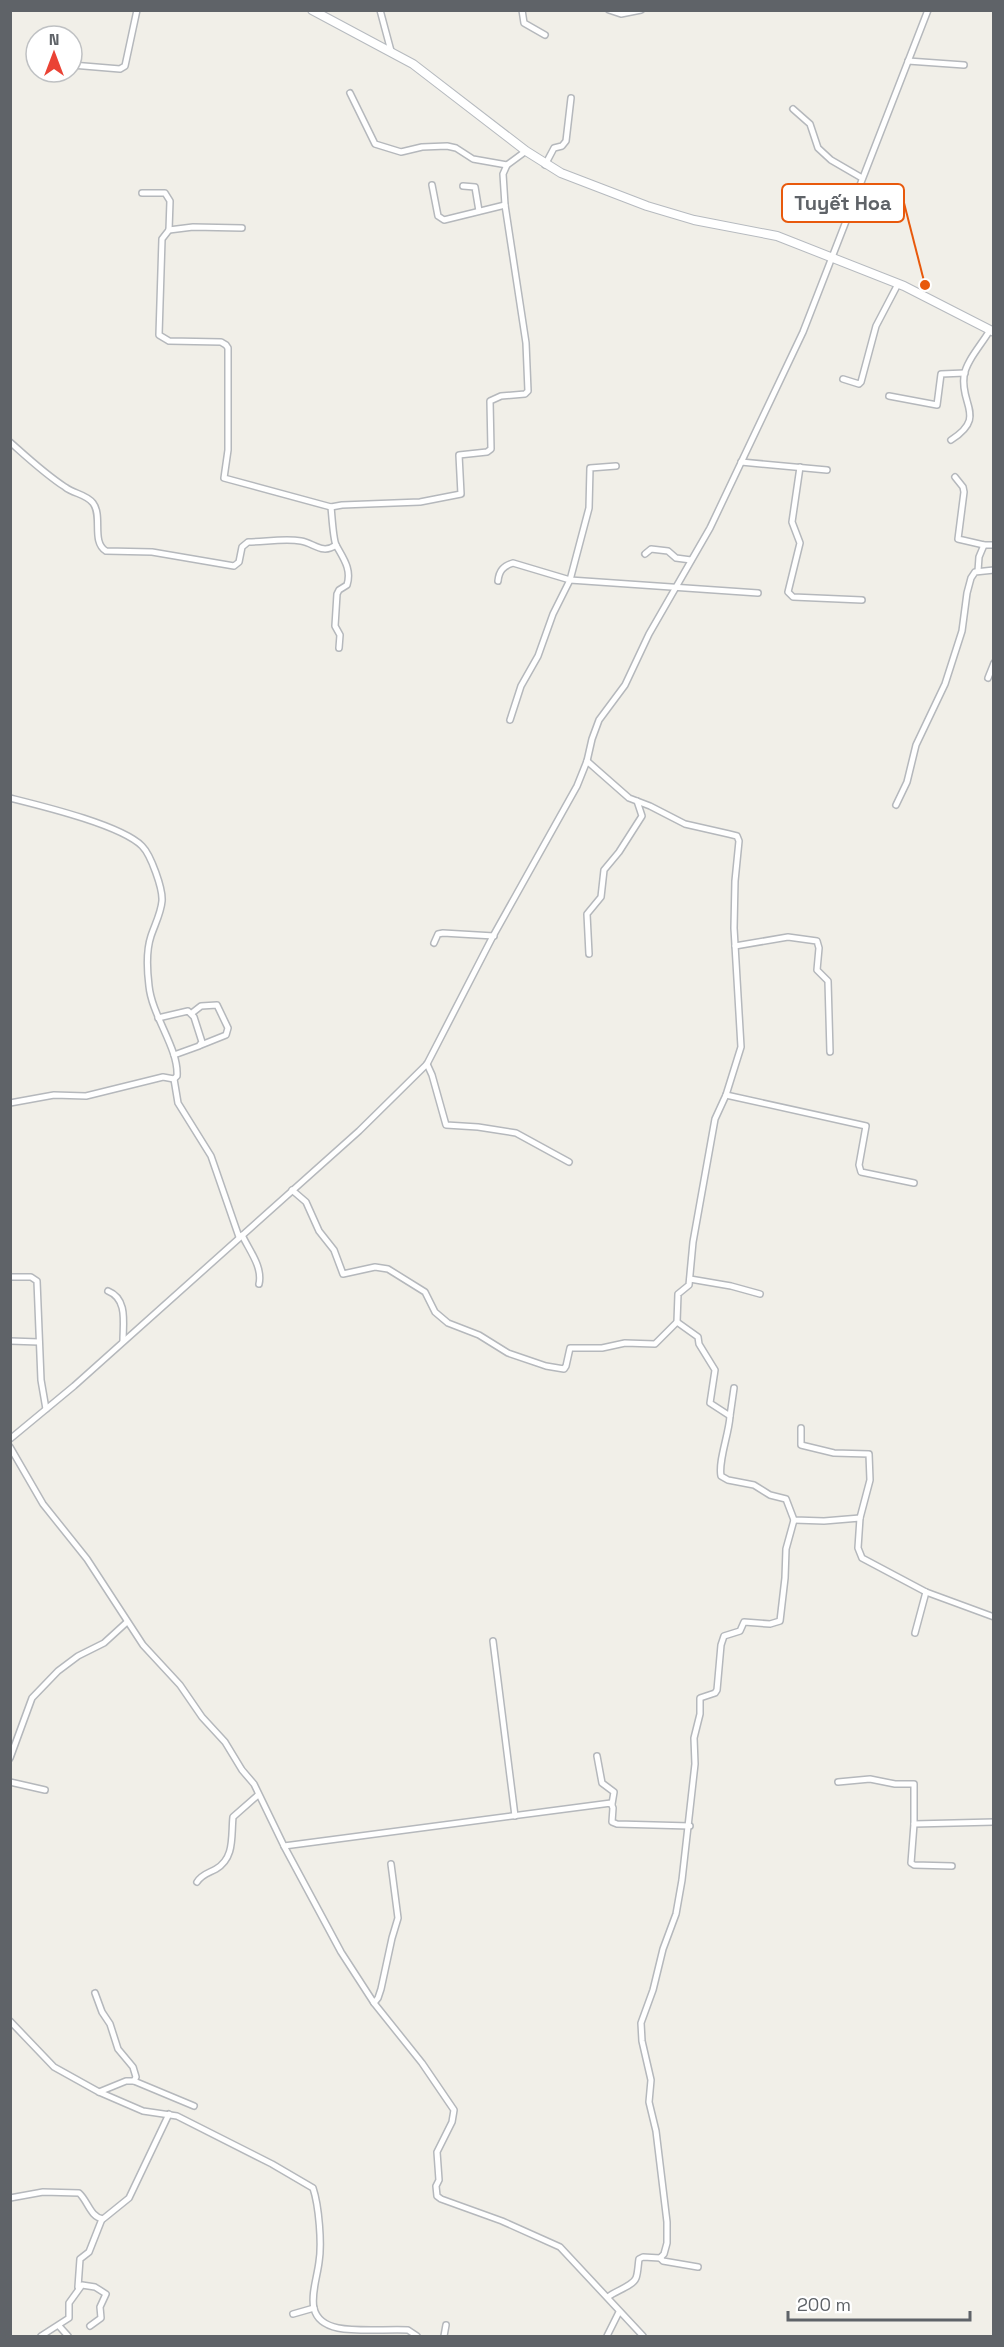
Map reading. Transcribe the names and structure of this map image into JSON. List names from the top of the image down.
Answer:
{
  "places": ["Tuyết Hoa"],
  "scale_bar": "200 m",
  "north": "top"
}
